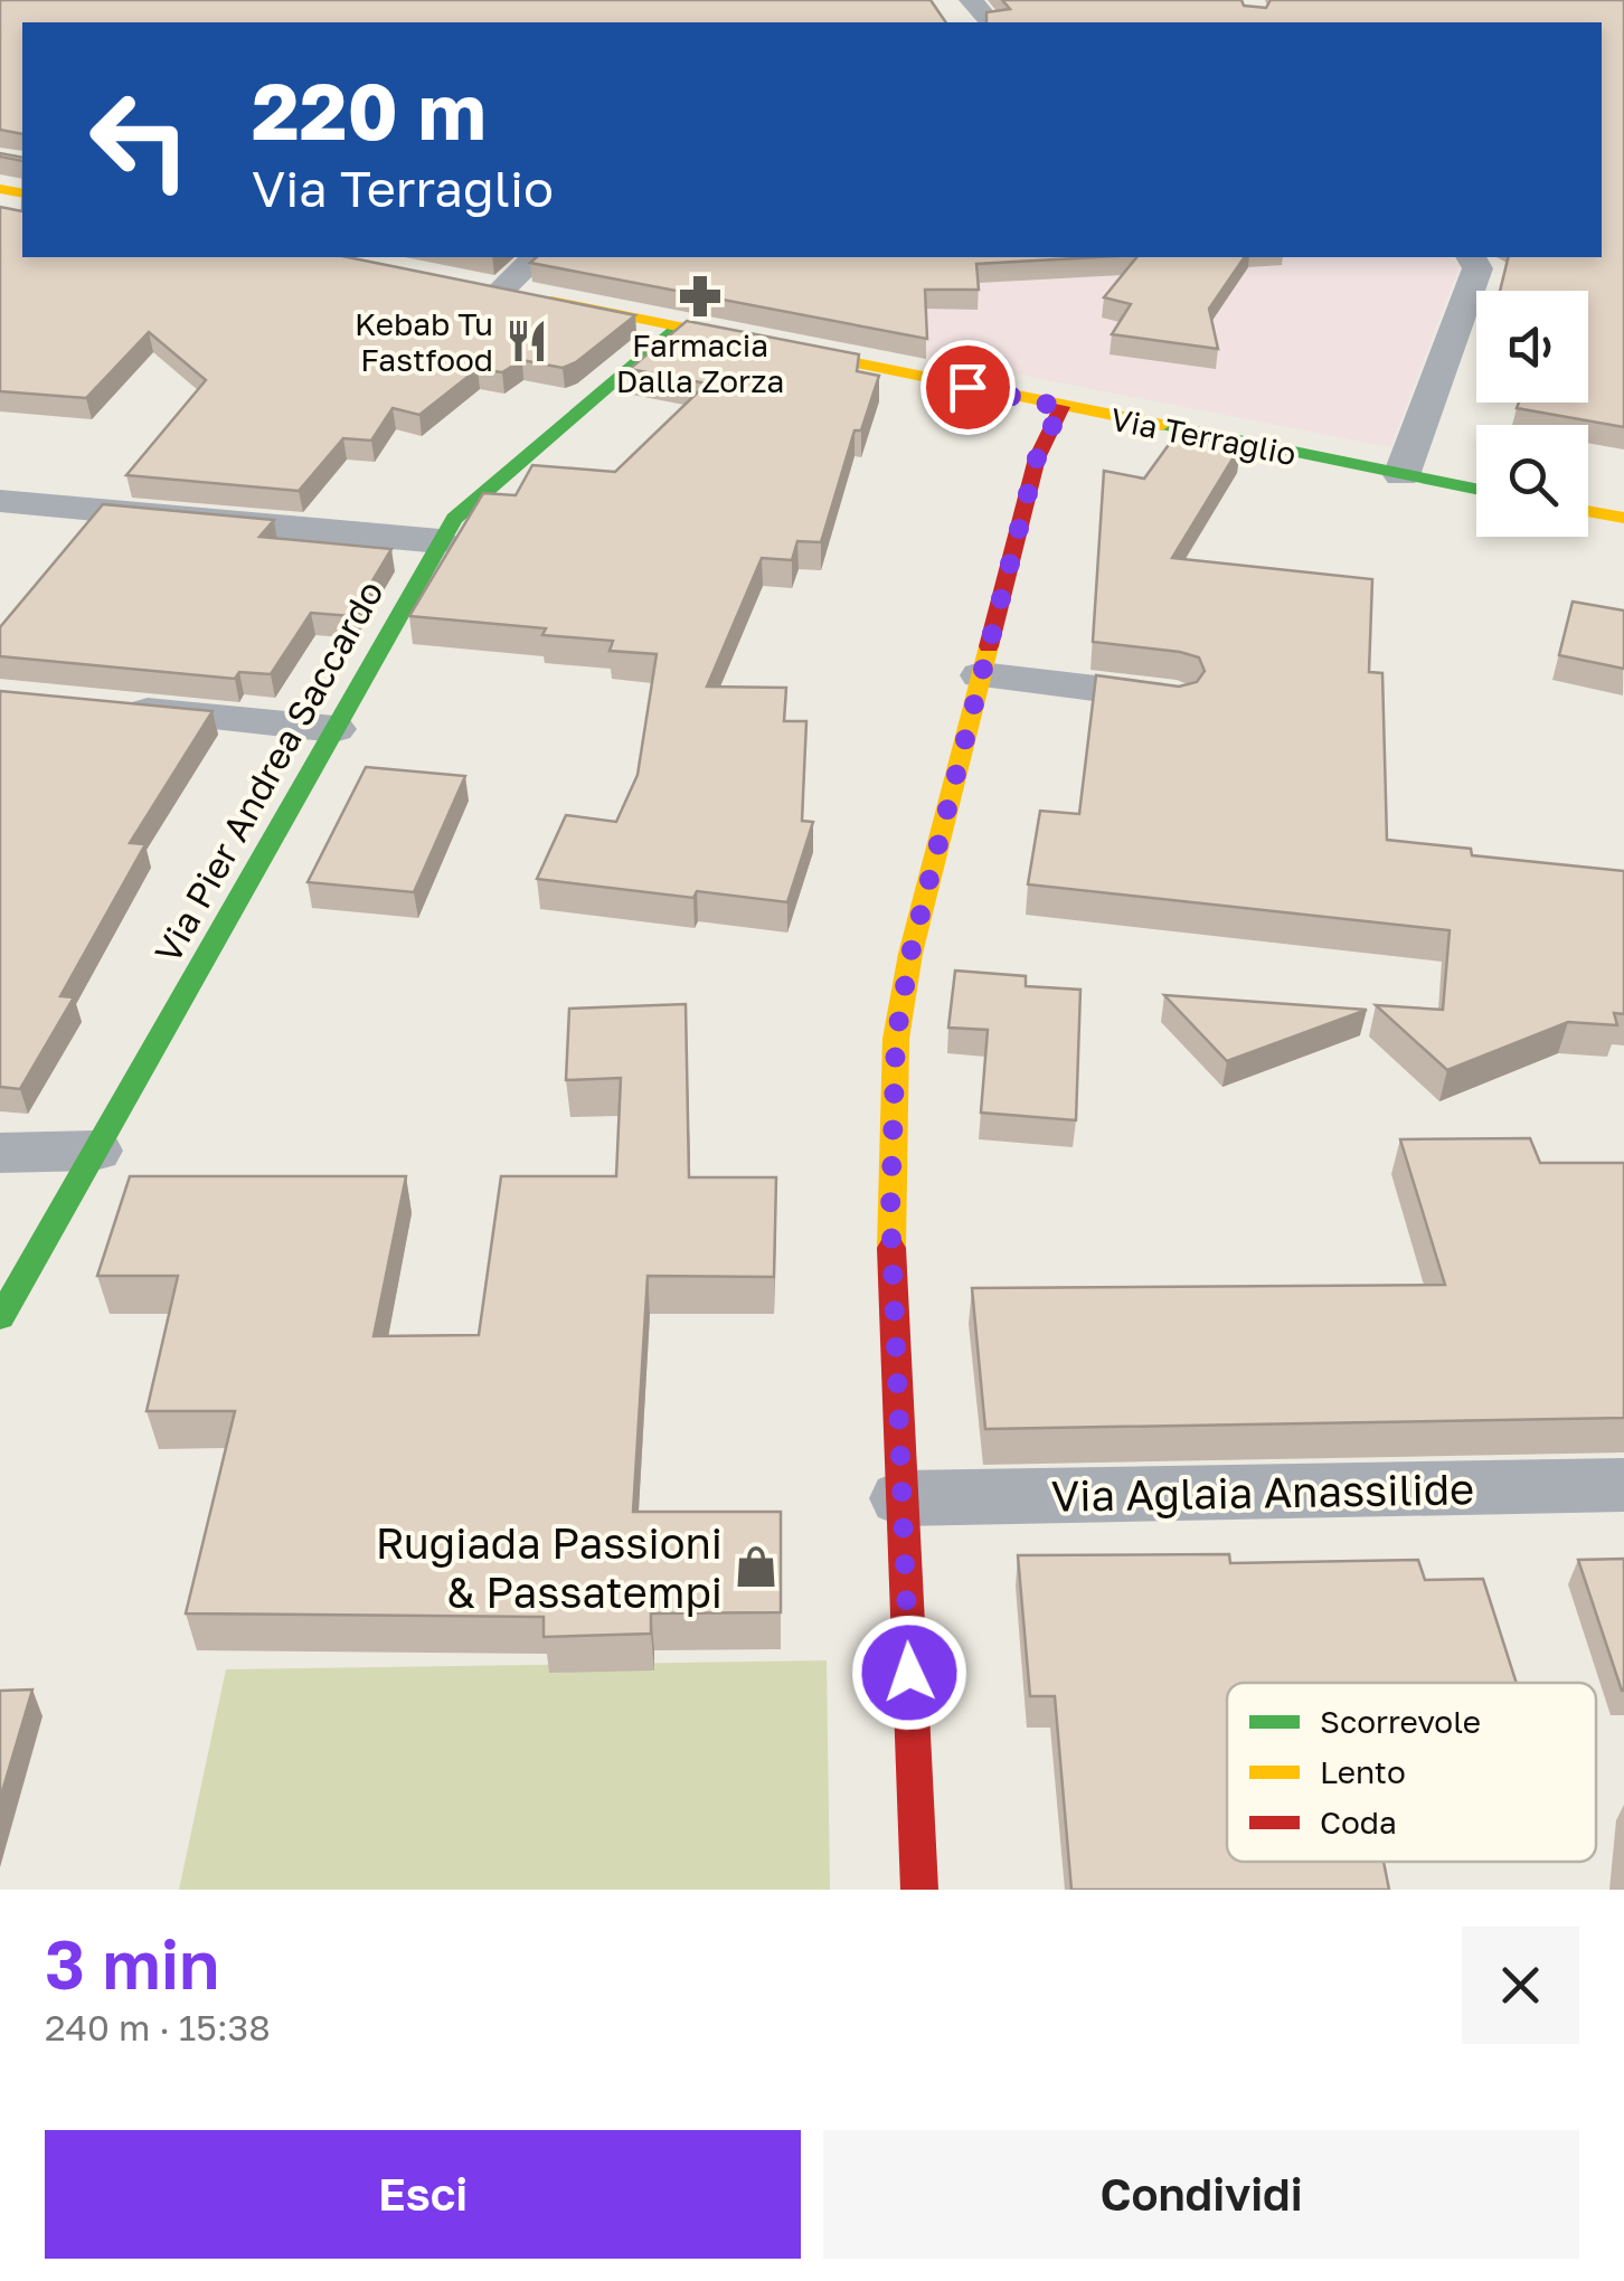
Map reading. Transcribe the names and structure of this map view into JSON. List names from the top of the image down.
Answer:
{
  "streets": {
    "street": ["Via Terraglio", "Via Pier Andrea Saccardo", "Via Aglaia Anassilide"]
  },
  "crossings": [
    ["Via Terraglio", "Via Pier Andrea Saccardo"]
  ],
  "places": {
    "pharmacy": ["Farmacia Dalla Zorza"],
    "restaurant": ["Kebab Tu Fastfood"],
    "shop": ["Rugiada Passioni & Passatempi"]
  },
  "legend": ["Scorrevole", "Lento", "Coda"],
  "page": {
    "turn": ["220 m", "Via Terraglio"],
    "heading": ["3 min", "240 m · 15:38"],
    "buttons": ["Esci", "Condividi"]
  }
}
